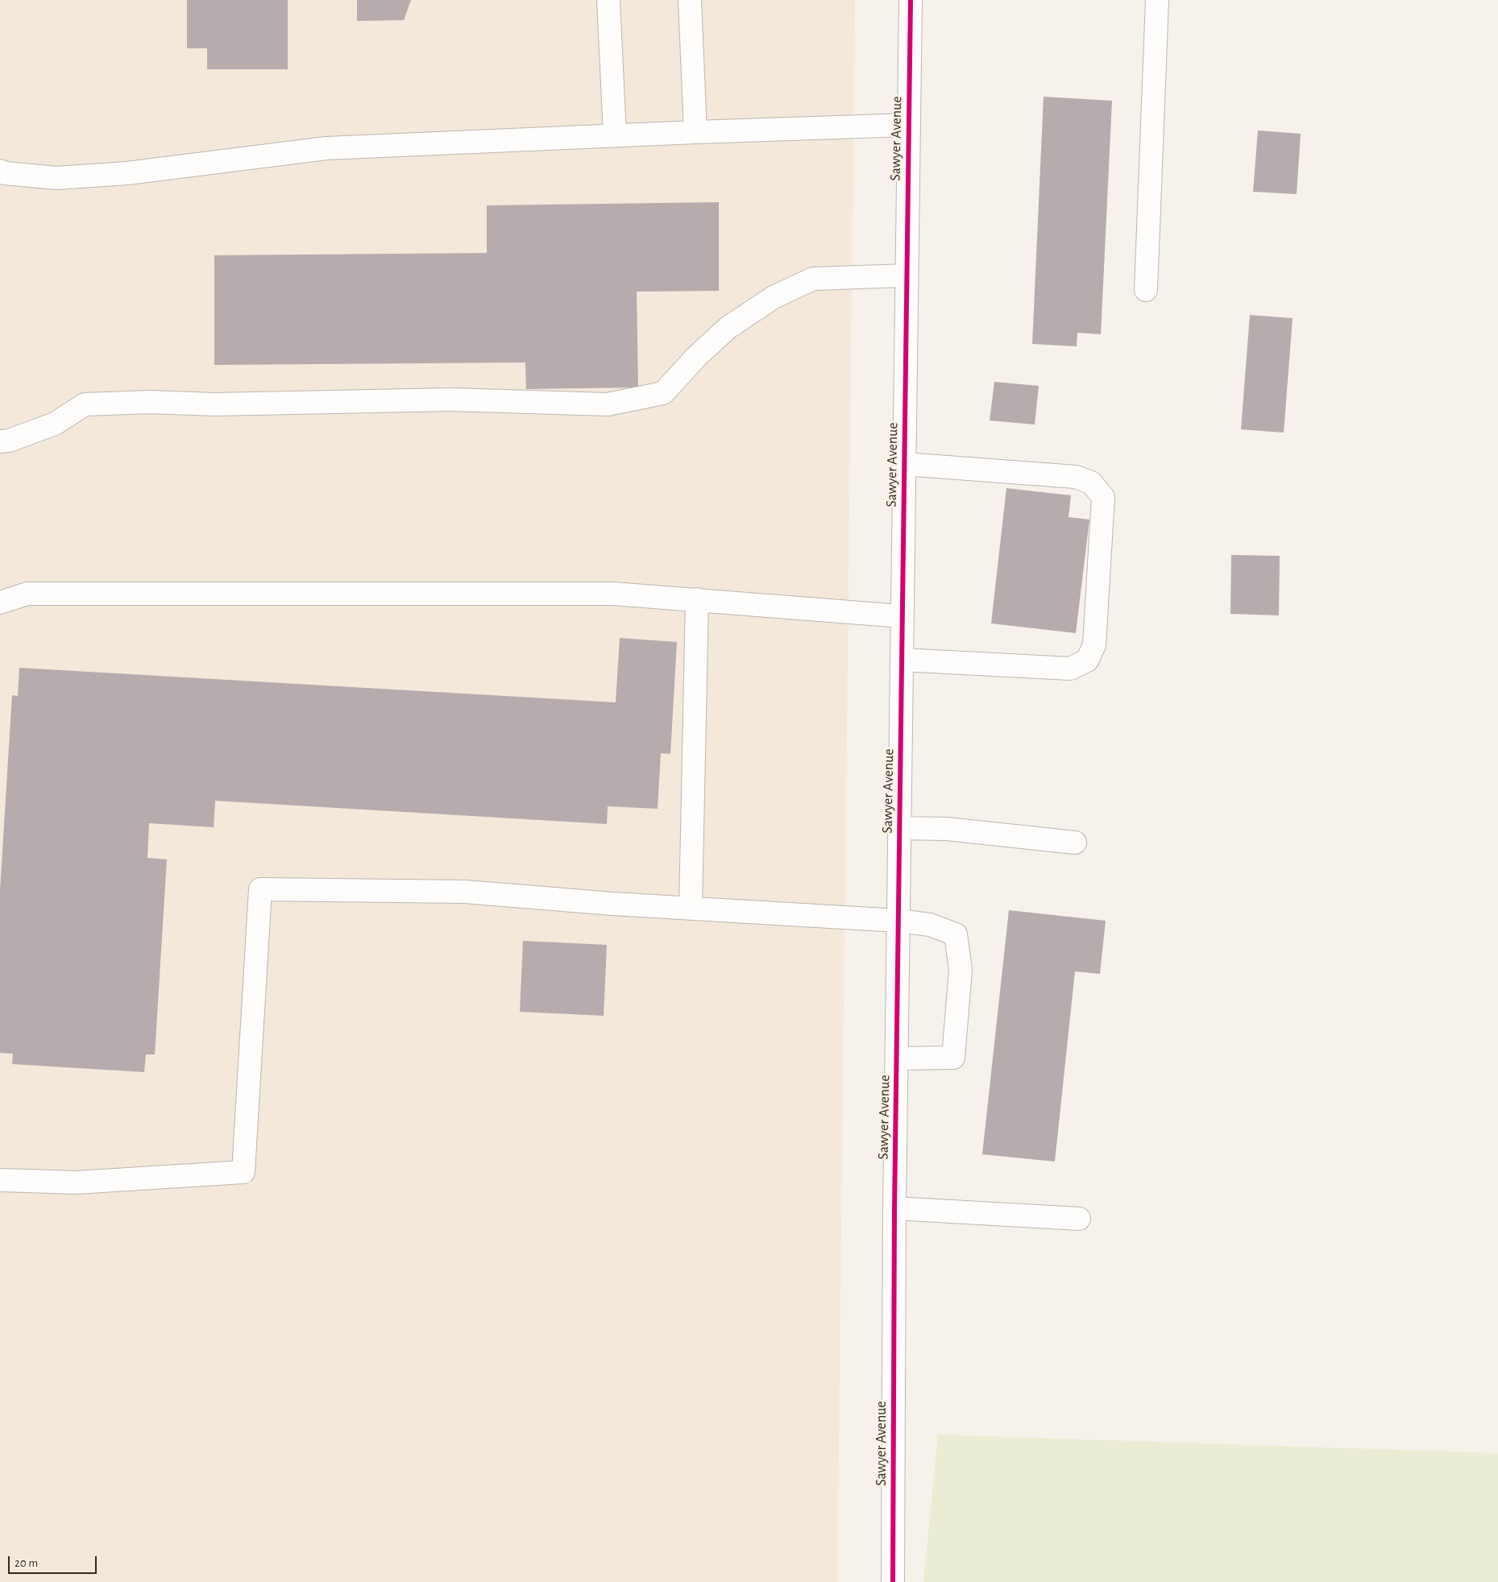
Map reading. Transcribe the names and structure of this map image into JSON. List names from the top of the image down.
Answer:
{
  "streets": {
    "street": ["Sawyer Avenue"]
  },
  "scale_bar": "20 m"
}
